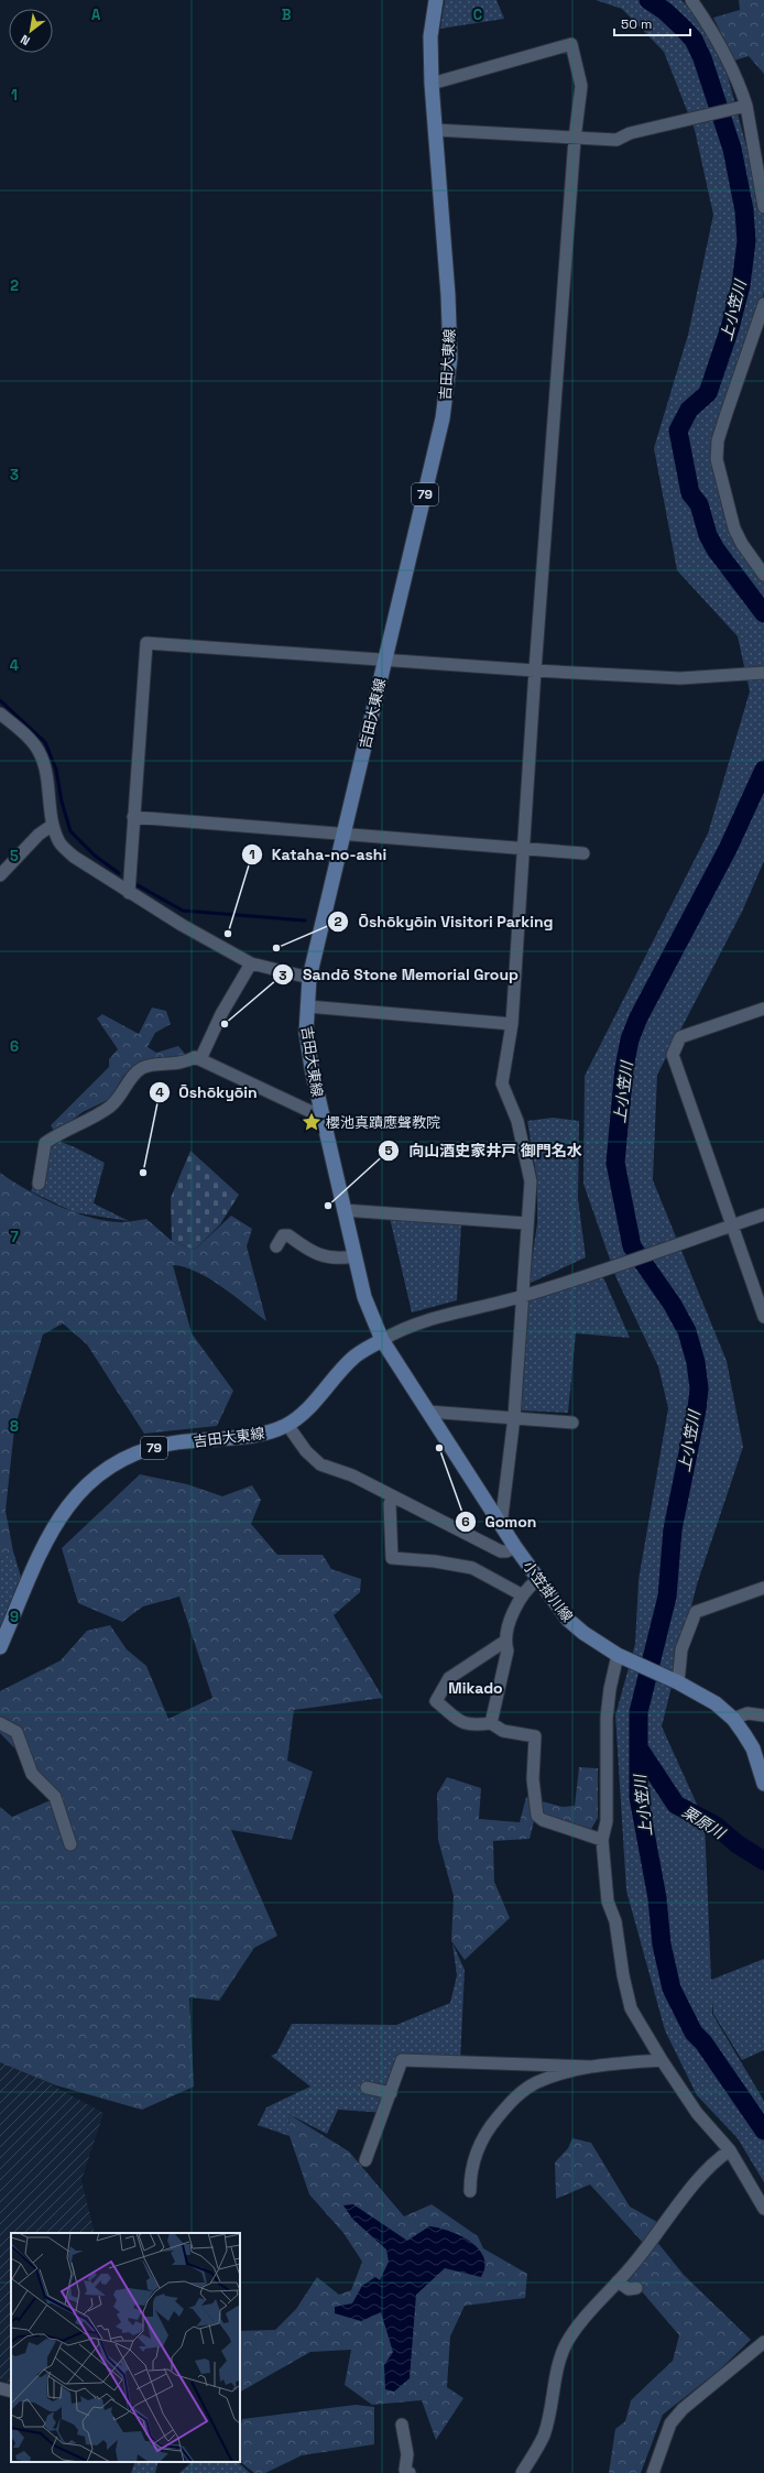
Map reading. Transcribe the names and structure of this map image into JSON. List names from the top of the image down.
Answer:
{
  "streets": {
    "main road": ["吉田大東線", "79", "小笠掛川線"]
  },
  "crossings": [
    ["吉田大東線", "小笠掛川線"]
  ],
  "districts": ["Mikado"],
  "water": ["上小笠川", "栗原川"],
  "places": {
    "other": [
      "Kataha-no-ashi",
      "Ōshōkyōin Visitori Parking",
      "Sandō Stone Memorial Group",
      "Ōshōkyōin",
      "向山酒史家井戸 御門名水",
      "Gomon"
    ],
    "place": ["櫻池真蹟應聲教院"]
  },
  "scale_bar": "50 m",
  "north": "bottom left",
  "grid": {
    "columns": ["A", "B", "C"],
    "rows": [
      "1",
      "2",
      "3",
      "4",
      "5",
      "6",
      "7",
      "8",
      "9"
    ]
  }
}
